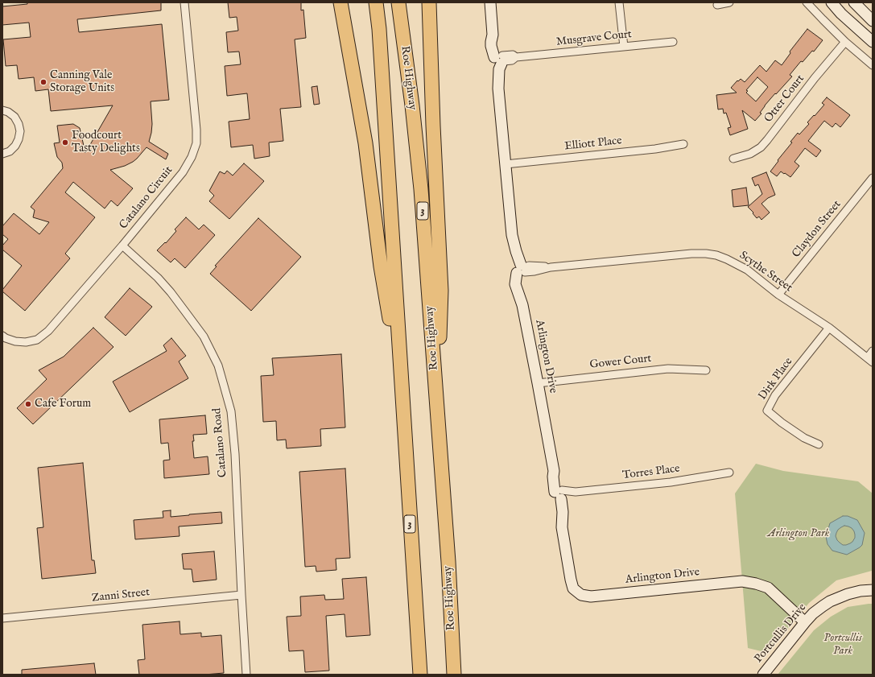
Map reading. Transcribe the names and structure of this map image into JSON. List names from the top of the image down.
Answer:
{
  "streets": {
    "highway": ["Roe Highway", "3"],
    "street": [
      "Musgrave Court",
      "Otter Court",
      "Elliott Place",
      "Catalano Circuit",
      "Claydon Street",
      "Scythe Street",
      "Arlington Drive",
      "Gower Court",
      "Dirk Place",
      "Catalano Road",
      "Torres Place",
      "Zanni Street",
      "Portcullis Drive"
    ]
  },
  "crossings": [
    ["Musgrave Court", "Arlington Drive"],
    ["Elliott Place", "Arlington Drive"],
    ["Catalano Circuit", "Catalano Road"],
    ["Claydon Street", "Scythe Street"],
    ["Scythe Street", "Arlington Drive"],
    ["Scythe Street", "Dirk Place"],
    ["Arlington Drive", "Gower Court"],
    ["Arlington Drive", "Torres Place"],
    ["Arlington Drive", "Portcullis Drive"],
    ["Catalano Road", "Zanni Street"]
  ],
  "parks": ["Arlington Park", "Portcullis Park"],
  "places": ["Canning Vale Storage Units", "Foodcourt Tasty Delights", "Cafe Forum"]
}
